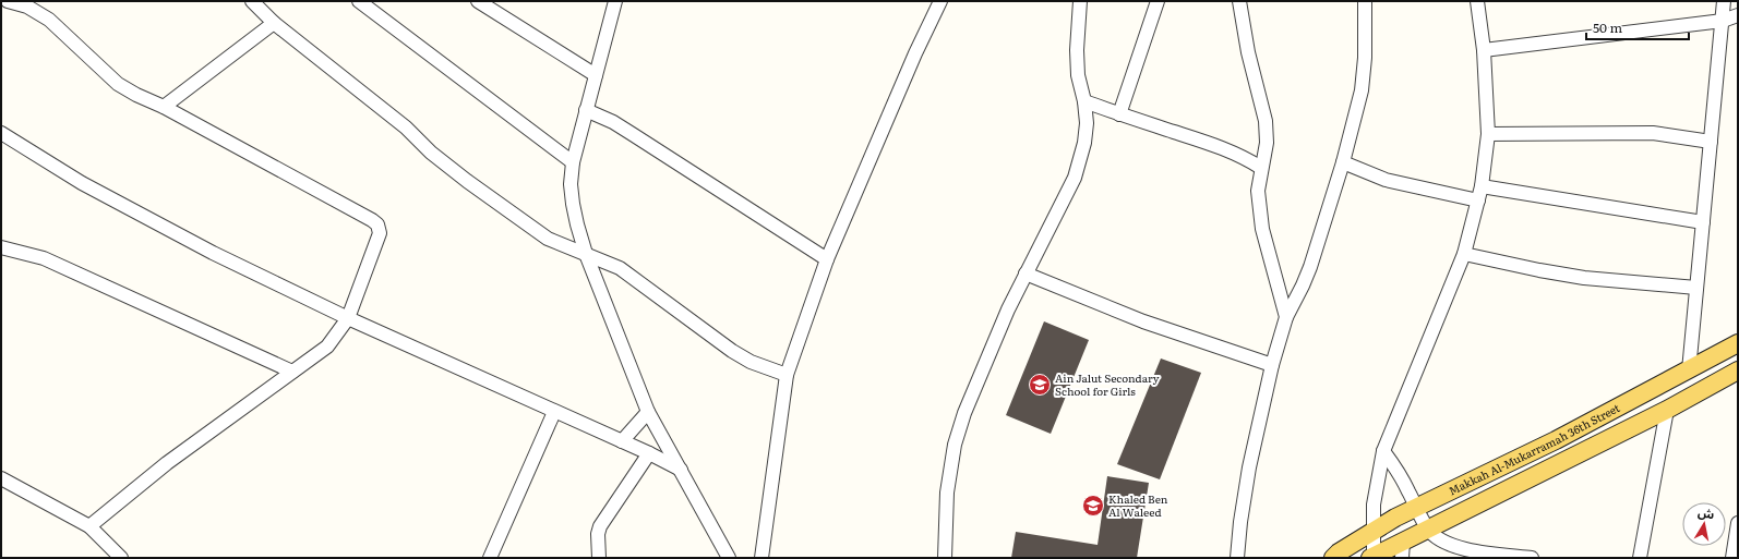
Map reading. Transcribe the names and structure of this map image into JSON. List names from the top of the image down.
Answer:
{
  "streets": {
    "main road": ["Makkah Al-Mukarramah 36th Street"]
  },
  "places": {
    "school or university": ["Ain Jalut Secondary School for Girls", "Khaled Ben Al Waleed"]
  },
  "scale_bar": "50 m",
  "north": "top"
}
